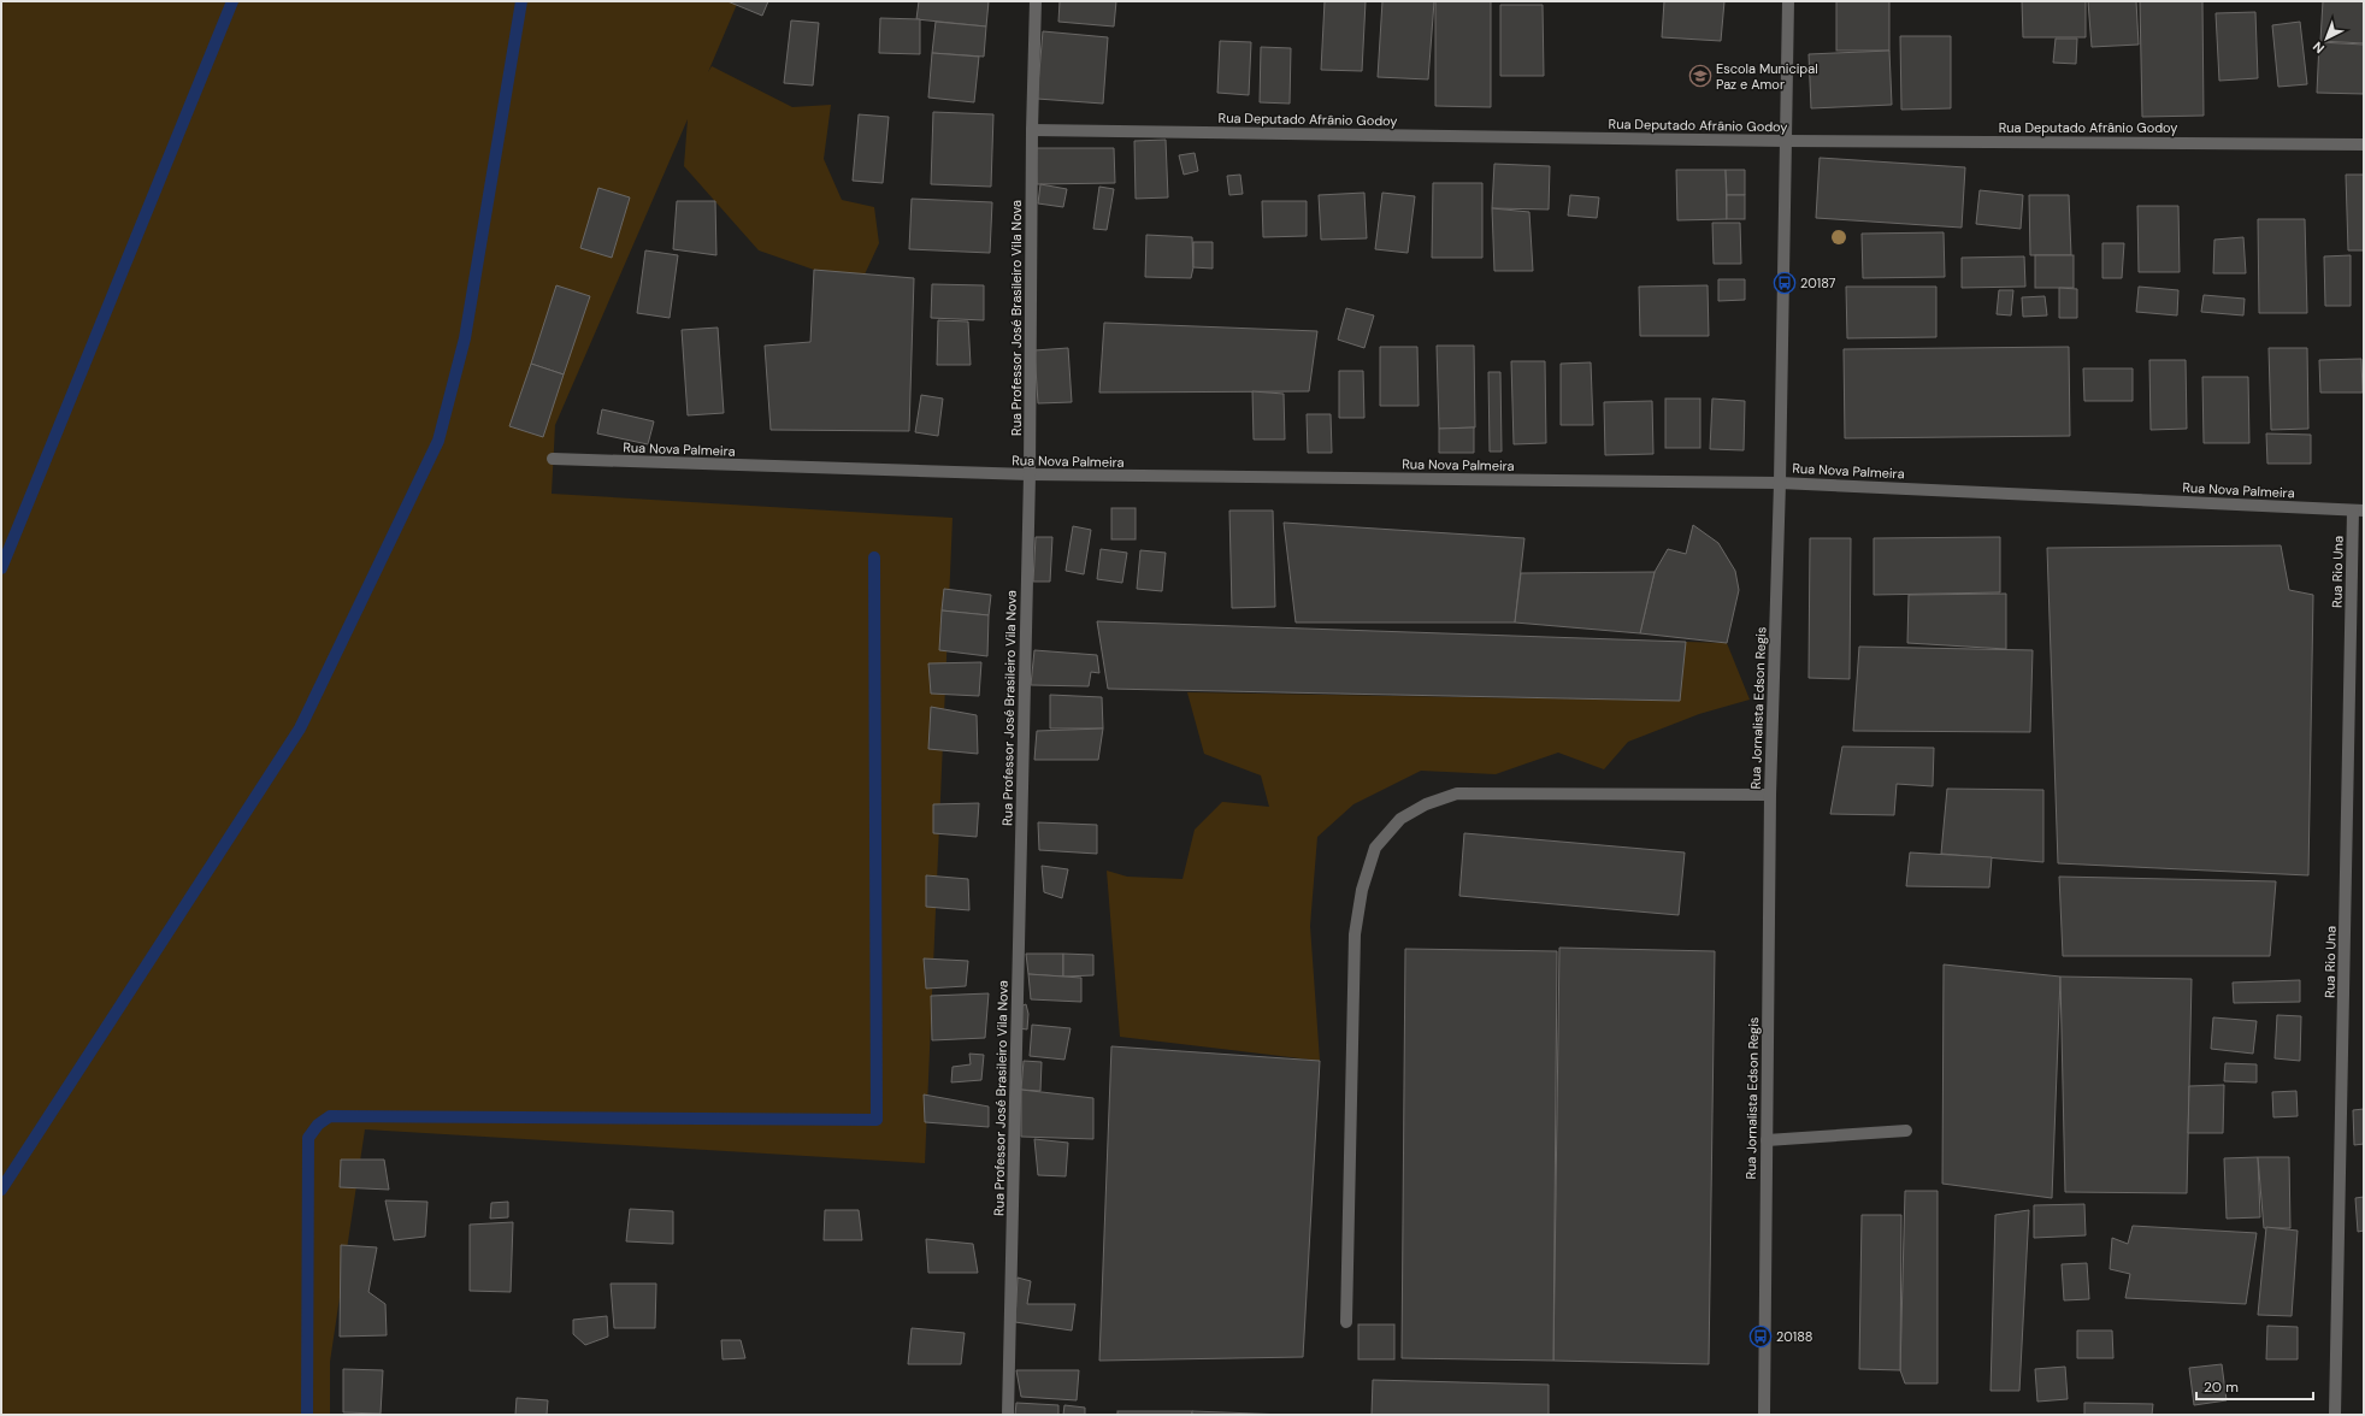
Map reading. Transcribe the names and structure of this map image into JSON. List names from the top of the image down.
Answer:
{
  "streets": {
    "street": [
      "Rua Deputado Afrânio Godoy",
      "Rua Professor José Brasileiro Vila Nova",
      "Rua Nova Palmeira",
      "Rua Rio Una",
      "Rua Jornalista Edson Regis"
    ]
  },
  "crossings": [
    ["Rua Deputado Afrânio Godoy", "Rua Professor José Brasileiro Vila Nova"],
    ["Rua Deputado Afrânio Godoy", "Rua Jornalista Edson Regis"],
    ["Rua Professor José Brasileiro Vila Nova", "Rua Nova Palmeira"],
    ["Rua Nova Palmeira", "Rua Rio Una"],
    ["Rua Nova Palmeira", "Rua Jornalista Edson Regis"]
  ],
  "places": {
    "school or university": ["Escola Municipal Paz e Amor"],
    "bus stop": ["20187", "20188"]
  },
  "scale_bar": "20 m",
  "north": "bottom left"
}
